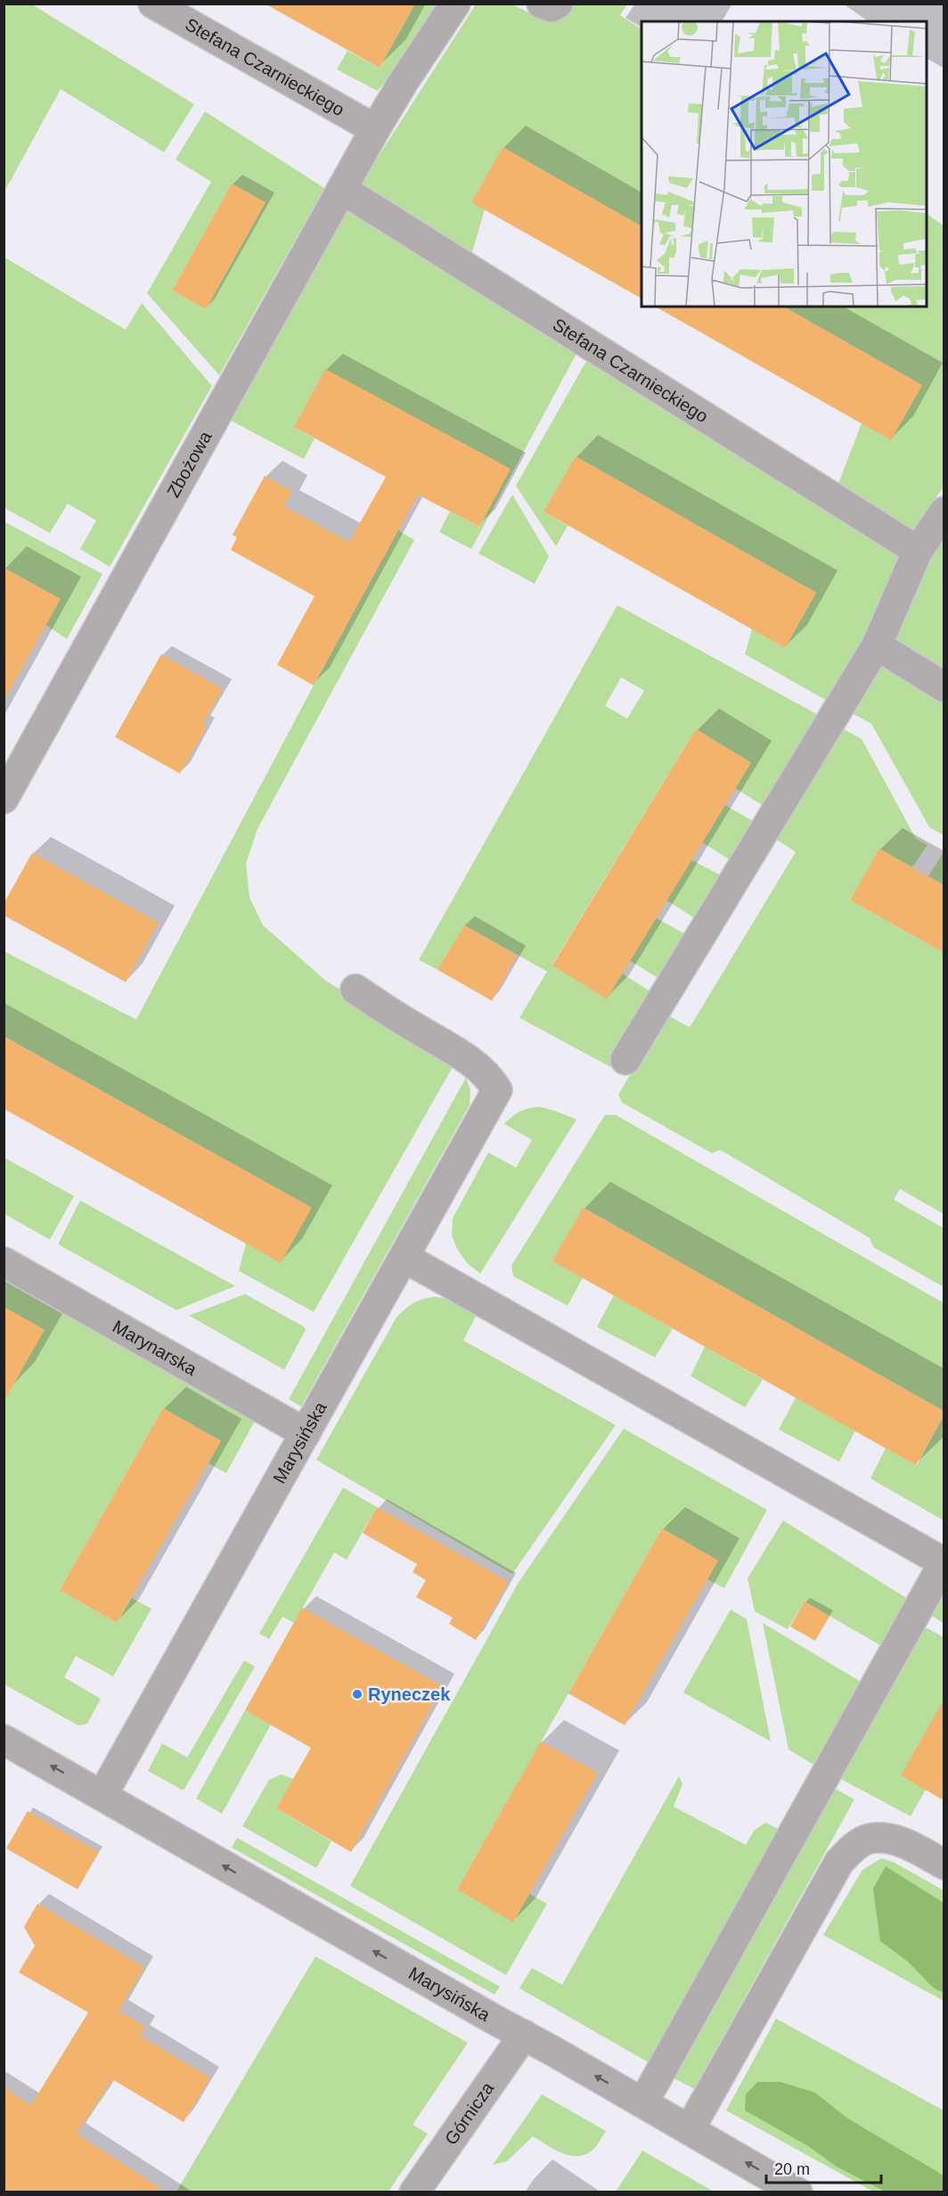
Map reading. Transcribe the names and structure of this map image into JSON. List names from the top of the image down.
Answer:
{
  "streets": {
    "street": [
      "Stefana Czarnieckiego",
      "Zbożowa",
      "Marynarska",
      "Marysińska",
      "Górnicza"
    ]
  },
  "crossings": [
    ["Stefana Czarnieckiego", "Zbożowa"],
    ["Marynarska", "Marysińska"],
    ["Marysińska", "Górnicza"]
  ],
  "one_way": ["Marysińska"],
  "places": ["Ryneczek"],
  "scale_bar": "20 m"
}
